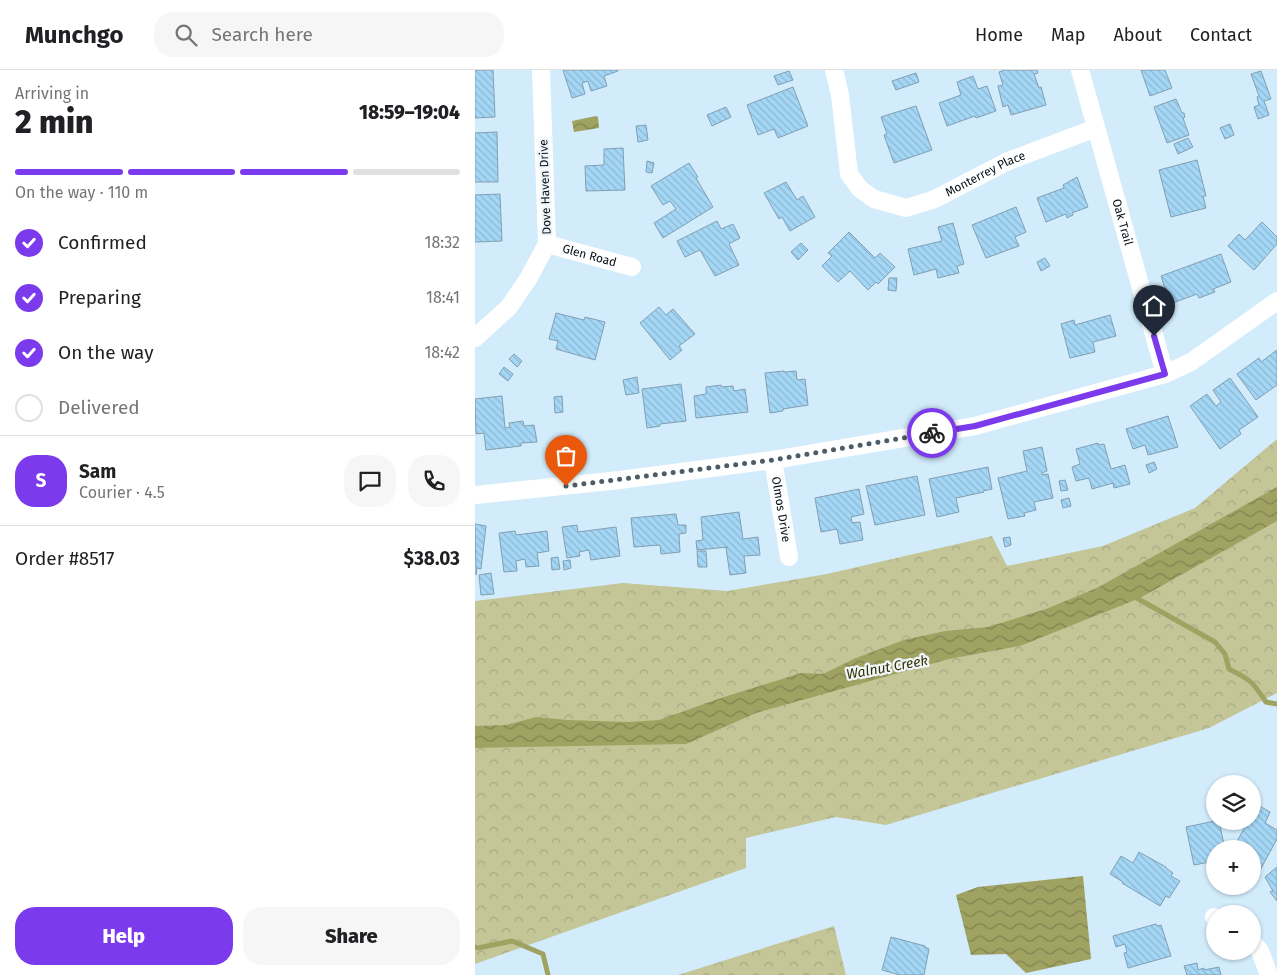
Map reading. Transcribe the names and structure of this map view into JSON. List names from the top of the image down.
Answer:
{
  "streets": {
    "street": [
      "Monterrey Place",
      "Dove Haven Drive",
      "Oak Trail",
      "Glen Road",
      "Olmos Drive"
    ]
  },
  "crossings": [
    ["Monterrey Place", "Oak Trail"],
    ["Dove Haven Drive", "Glen Road"]
  ],
  "water": ["Walnut Creek"],
  "page": {
    "header": "Munchgo",
    "search": "Search here",
    "nav": [
      "Home",
      "Map",
      "About",
      "Contact"
    ],
    "heading": ["2 min", "Arriving in", "18:59–19:04"],
    "panel": [
      "Sam",
      "Courier · 4.5",
      "Order #8517",
      "$38.03"
    ],
    "bar": "On the way · 110 m",
    "list": [
      ["Confirmed", "18:32"],
      ["Preparing", "18:41"],
      ["On the way", "18:42"],
      "Delivered"
    ],
    "round": "S",
    "map_buttons": ["+", "−"],
    "buttons": ["Help", "Share"]
  }
}
